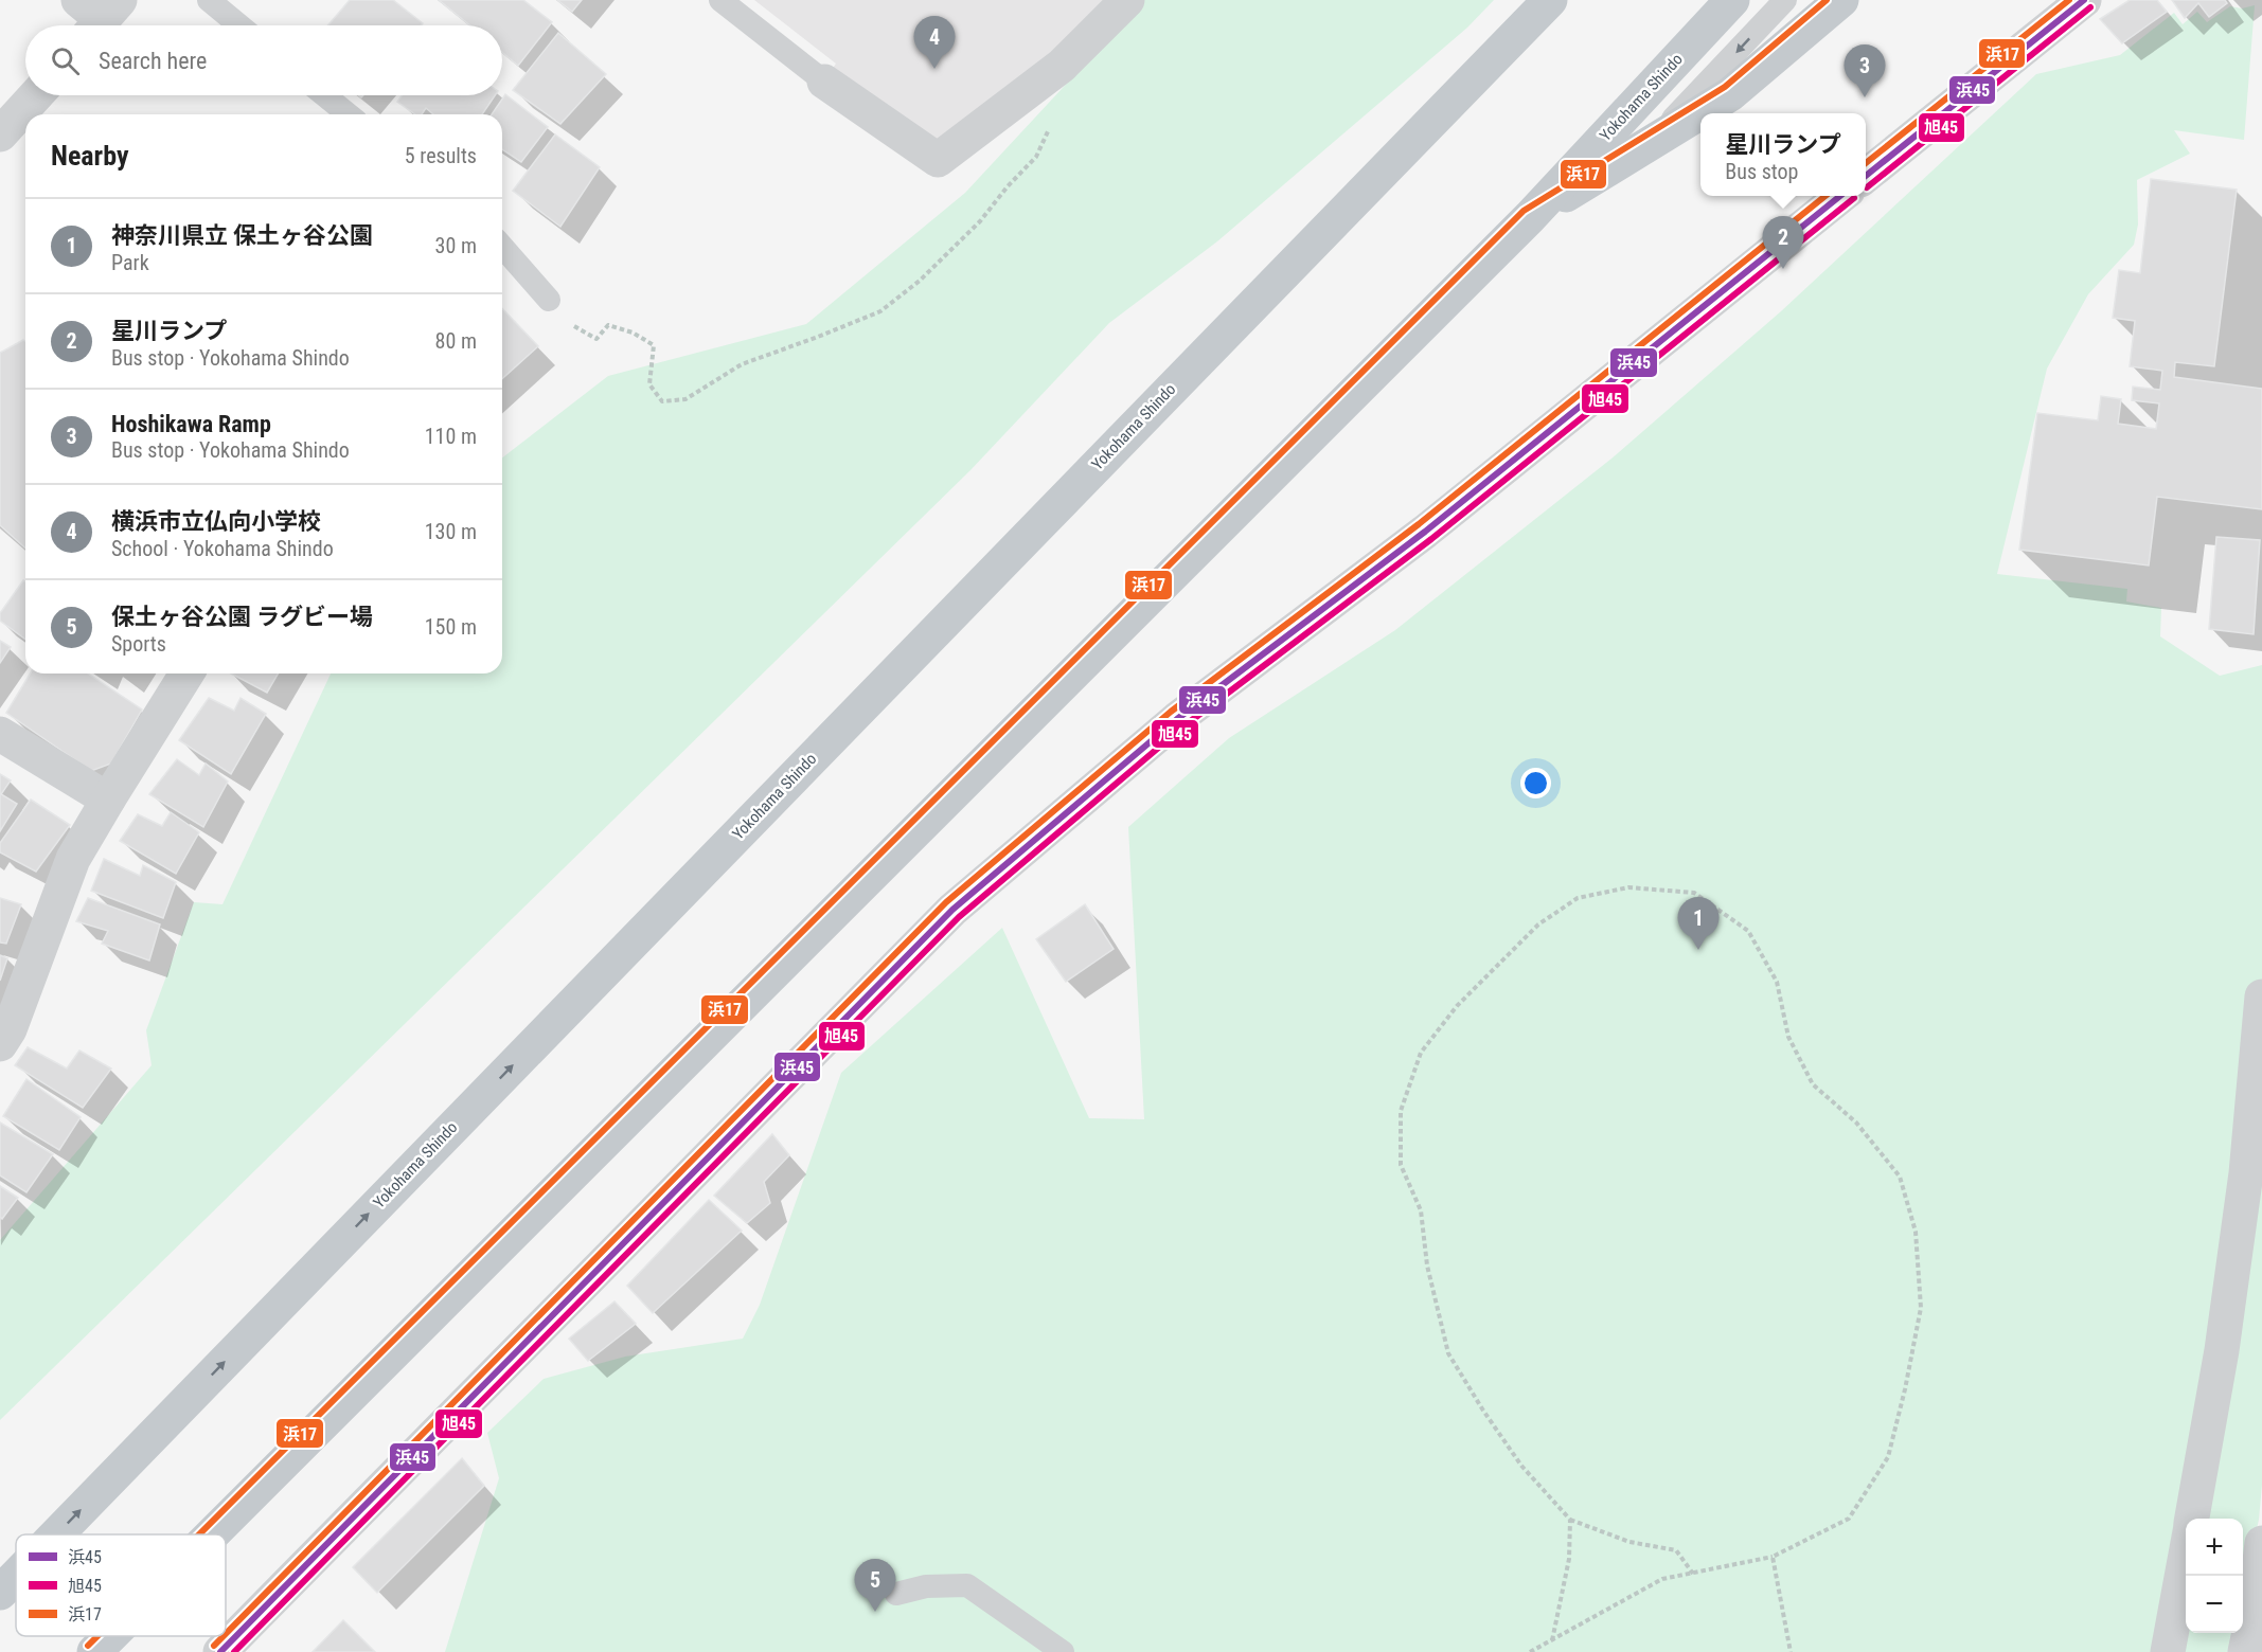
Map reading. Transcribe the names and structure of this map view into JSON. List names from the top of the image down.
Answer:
{
  "streets": {
    "highway": ["Yokohama Shindo"]
  },
  "lines": ["transit line 浜45", "transit line 浜17", "transit line 旭45"],
  "legend": ["浜45", "旭45", "浜17"],
  "page": {
    "pins": [
      "4",
      "3",
      "2",
      "1",
      "5"
    ],
    "search": "Search here",
    "popup": ["星川ランプ", "Bus stop"],
    "heading": ["Nearby", "5 results"],
    "list": [
      {
        "mark": "1",
        "name": "神奈川県立 保土ヶ谷公園",
        "note": "Park",
        "value": "30 m"
      },
      {
        "mark": "2",
        "name": "星川ランプ",
        "note": "Bus stop · Yokohama Shindo",
        "value": "80 m"
      },
      {
        "mark": "3",
        "name": "Hoshikawa Ramp",
        "note": "Bus stop · Yokohama Shindo",
        "value": "110 m"
      },
      {
        "mark": "4",
        "name": "横浜市立仏向小学校",
        "note": "School · Yokohama Shindo",
        "value": "130 m"
      },
      {
        "mark": "5",
        "name": "保土ヶ谷公園 ラグビー場",
        "note": "Sports",
        "value": "150 m"
      }
    ],
    "map_buttons": ["+", "−"]
  }
}
